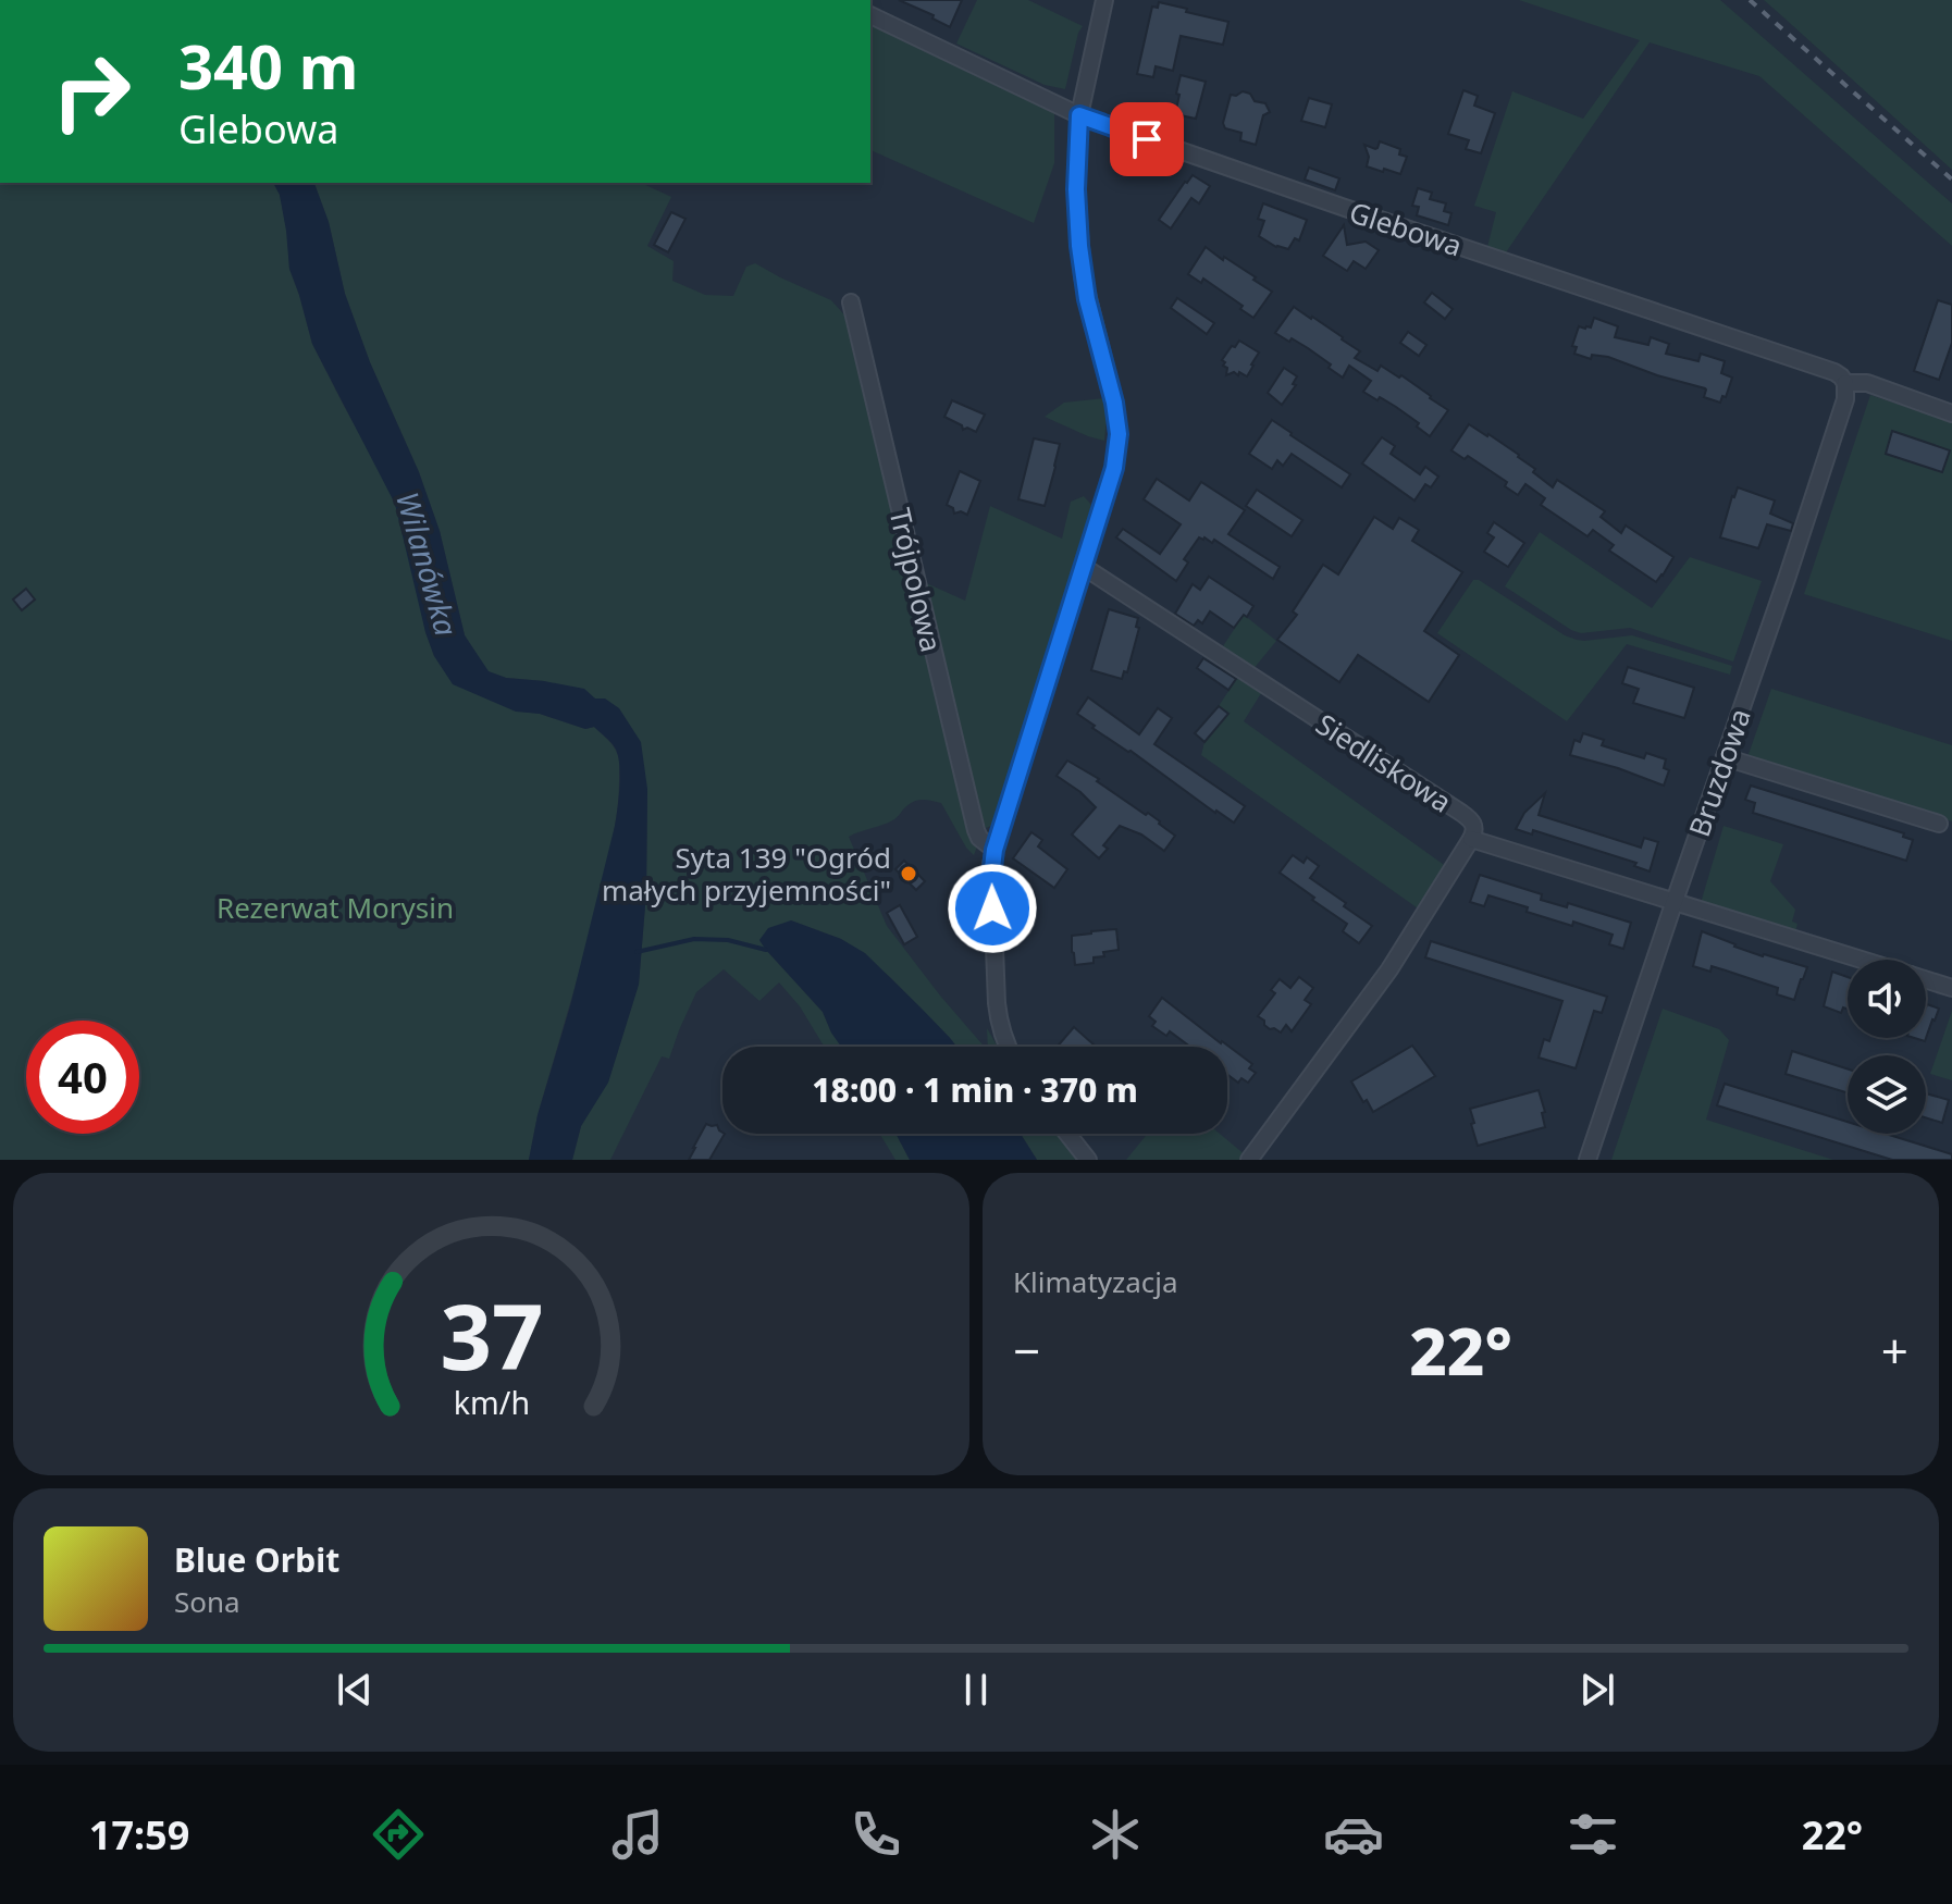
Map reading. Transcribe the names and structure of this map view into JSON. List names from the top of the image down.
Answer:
{
  "streets": {
    "street": [
      "Glebowa",
      "Trójpolowa",
      "Siedliskowa",
      "Bruzdowa"
    ]
  },
  "crossings": [
    ["Glebowa", "Bruzdowa"]
  ],
  "water": ["Wilanówka"],
  "parks": ["Rezerwat Morysin"],
  "places": ["Syta 139 \"Ogród małych przyjemności\""],
  "page": {
    "turn": ["340 m", "Glebowa"],
    "limit": "40",
    "trip": "18:00 · 1 min · 370 m",
    "tile": "Klimatyzacja",
    "heat": ["−", "22°", "+"],
    "song": ["Blue Orbit", "Sona"],
    "tabs": ["17:59", "22°"],
    "gauge": ["37", "km/h"]
  }
}
